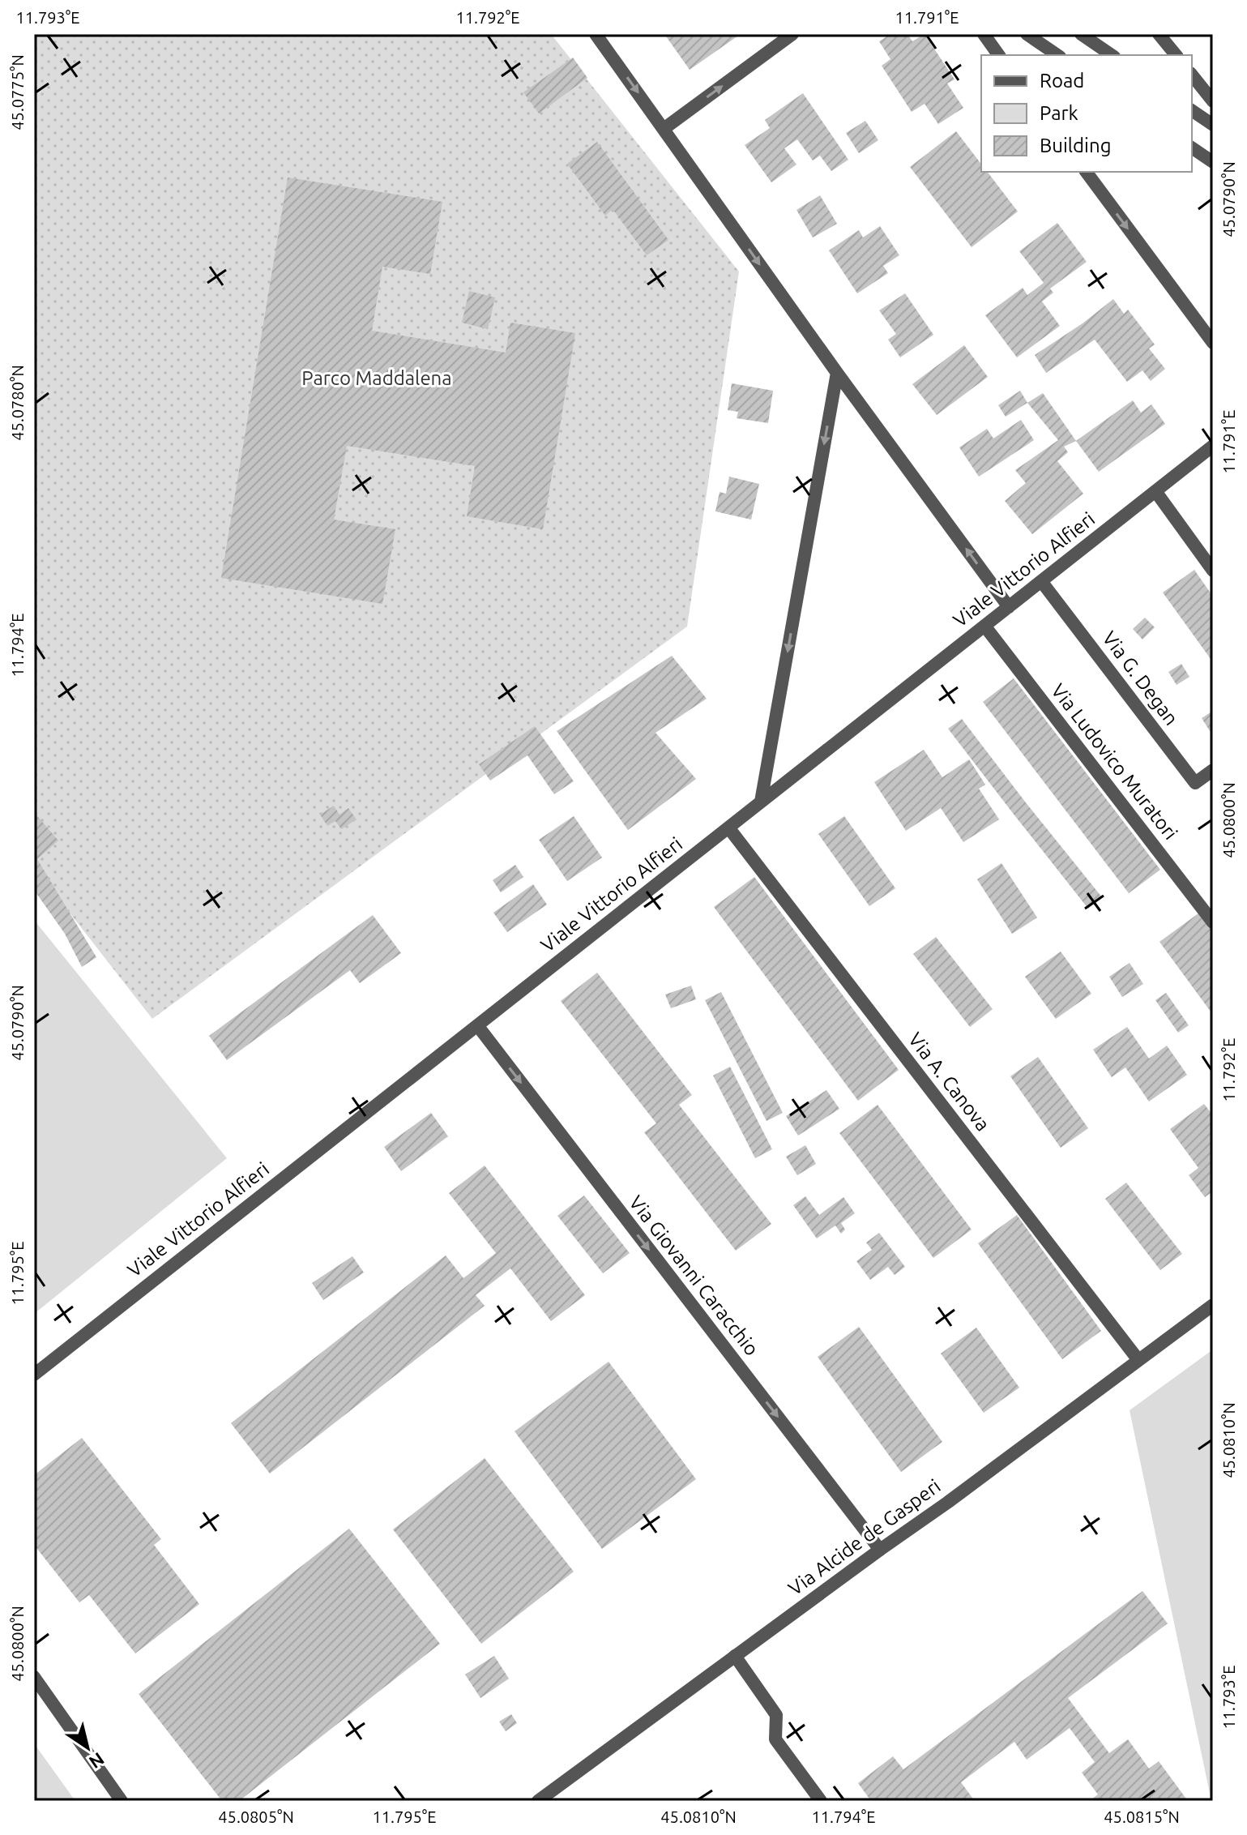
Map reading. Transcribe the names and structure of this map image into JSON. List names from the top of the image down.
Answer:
{
  "streets": {
    "street": [
      "Viale Vittorio Alfieri",
      "Via G. Degan",
      "Via Ludovico Muratori",
      "Via A. Canova",
      "Via Giovanni Caracchio",
      "Via Alcide de Gasperi"
    ]
  },
  "crossings": [
    ["Viale Vittorio Alfieri", "Via G. Degan"],
    ["Viale Vittorio Alfieri", "Via Ludovico Muratori"],
    ["Viale Vittorio Alfieri", "Via A. Canova"],
    ["Viale Vittorio Alfieri", "Via Giovanni Caracchio"],
    ["Via A. Canova", "Via Alcide de Gasperi"],
    ["Via Giovanni Caracchio", "Via Alcide de Gasperi"]
  ],
  "one_way": ["Via Giovanni Caracchio"],
  "parks": ["Parco Maddalena"],
  "legend": ["Road", "Park", "Building"],
  "north": "bottom right",
  "coordinates": [
    "11.793°E",
    "11.792°E",
    "11.791°E",
    "45.0775°N",
    "45.0790°N",
    "45.0780°N",
    "11.794°E",
    "45.0800°N",
    "11.795°E",
    "45.0810°N",
    "45.0805°N",
    "45.0815°N"
  ]
}
